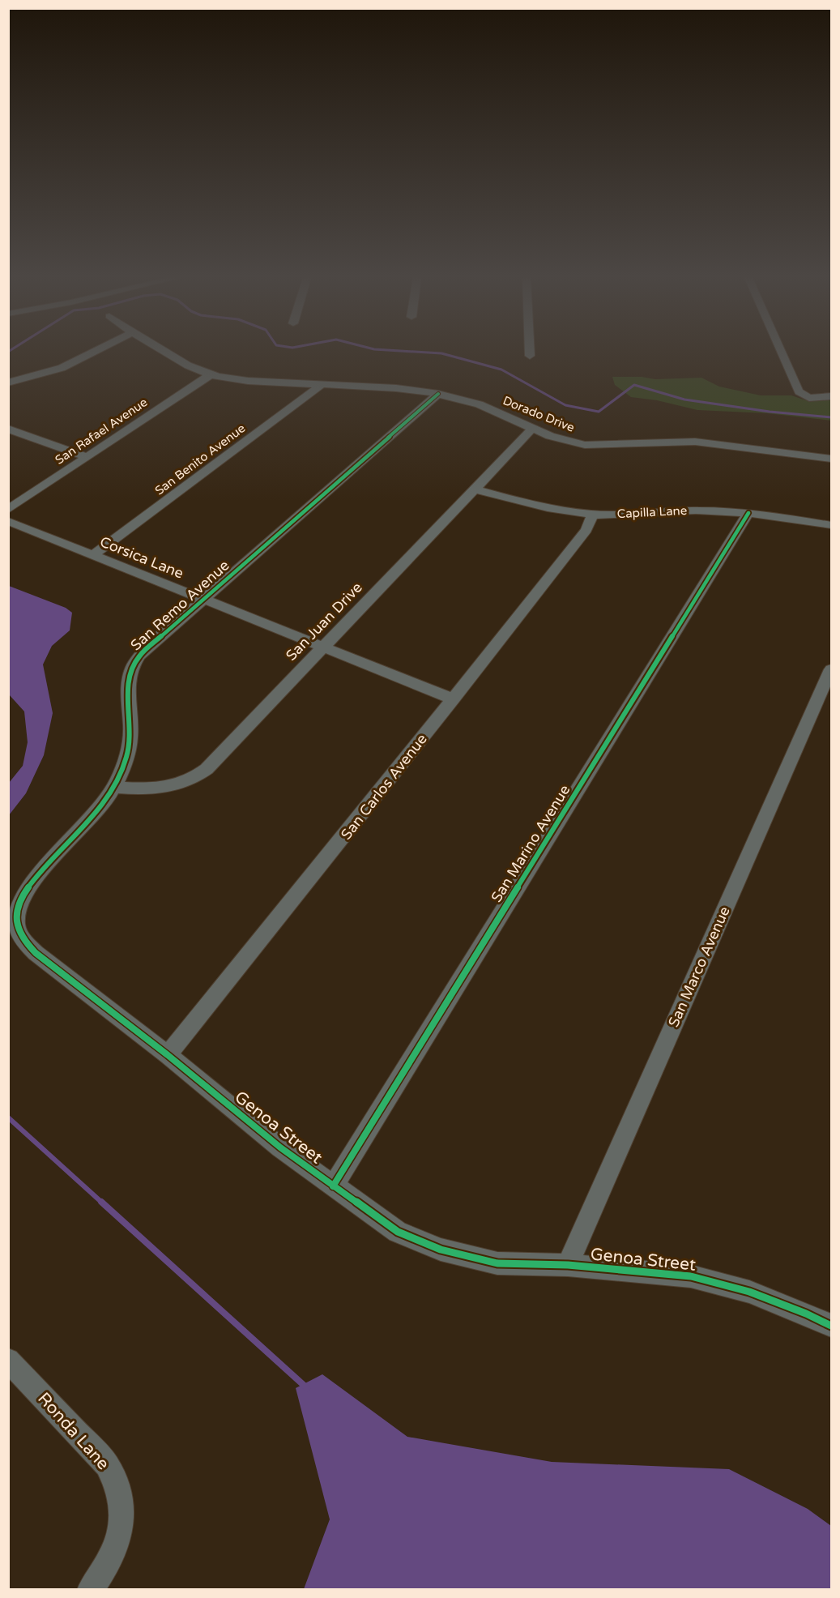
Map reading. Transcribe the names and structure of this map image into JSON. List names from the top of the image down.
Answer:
{
  "streets": {
    "street": [
      "Dorado Drive",
      "San Rafael Avenue",
      "San Benito Avenue",
      "Capilla Lane",
      "Corsica Lane",
      "San Remo Avenue",
      "San Juan Drive",
      "San Carlos Avenue",
      "San Marino Avenue",
      "San Marco Avenue",
      "Genoa Street",
      "Ronda Lane"
    ]
  },
  "crossings": [
    ["Dorado Drive", "San Rafael Avenue"],
    ["Dorado Drive", "San Benito Avenue"],
    ["Dorado Drive", "San Remo Avenue"],
    ["Dorado Drive", "San Juan Drive"],
    ["San Benito Avenue", "Corsica Lane"],
    ["Capilla Lane", "San Juan Drive"],
    ["Capilla Lane", "San Carlos Avenue"],
    ["Capilla Lane", "San Marino Avenue"],
    ["Corsica Lane", "San Remo Avenue"],
    ["Corsica Lane", "San Juan Drive"],
    ["Corsica Lane", "San Carlos Avenue"],
    ["San Remo Avenue", "San Juan Drive"],
    ["San Remo Avenue", "Genoa Street"],
    ["San Carlos Avenue", "Genoa Street"],
    ["San Marino Avenue", "Genoa Street"],
    ["San Marco Avenue", "Genoa Street"]
  ]
}
